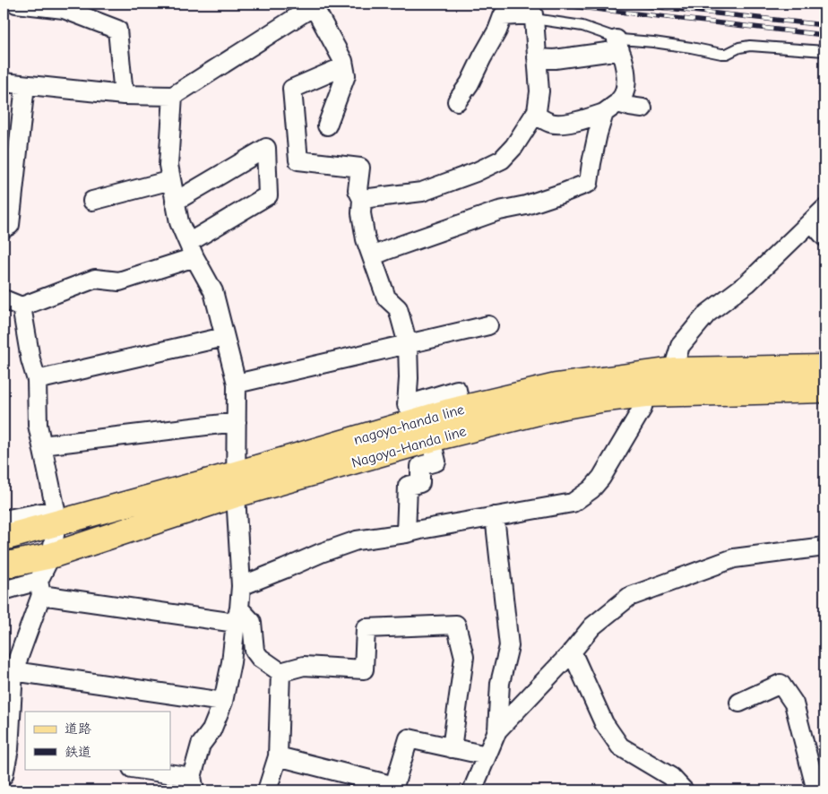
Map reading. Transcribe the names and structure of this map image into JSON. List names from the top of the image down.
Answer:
{
  "streets": {
    "main road": ["nagoya-handa line", "Nagoya-Handa line"]
  },
  "crossings": [
    ["nagoya-handa line", "Nagoya-Handa line"]
  ],
  "legend": ["道路", "鉄道"]
}
